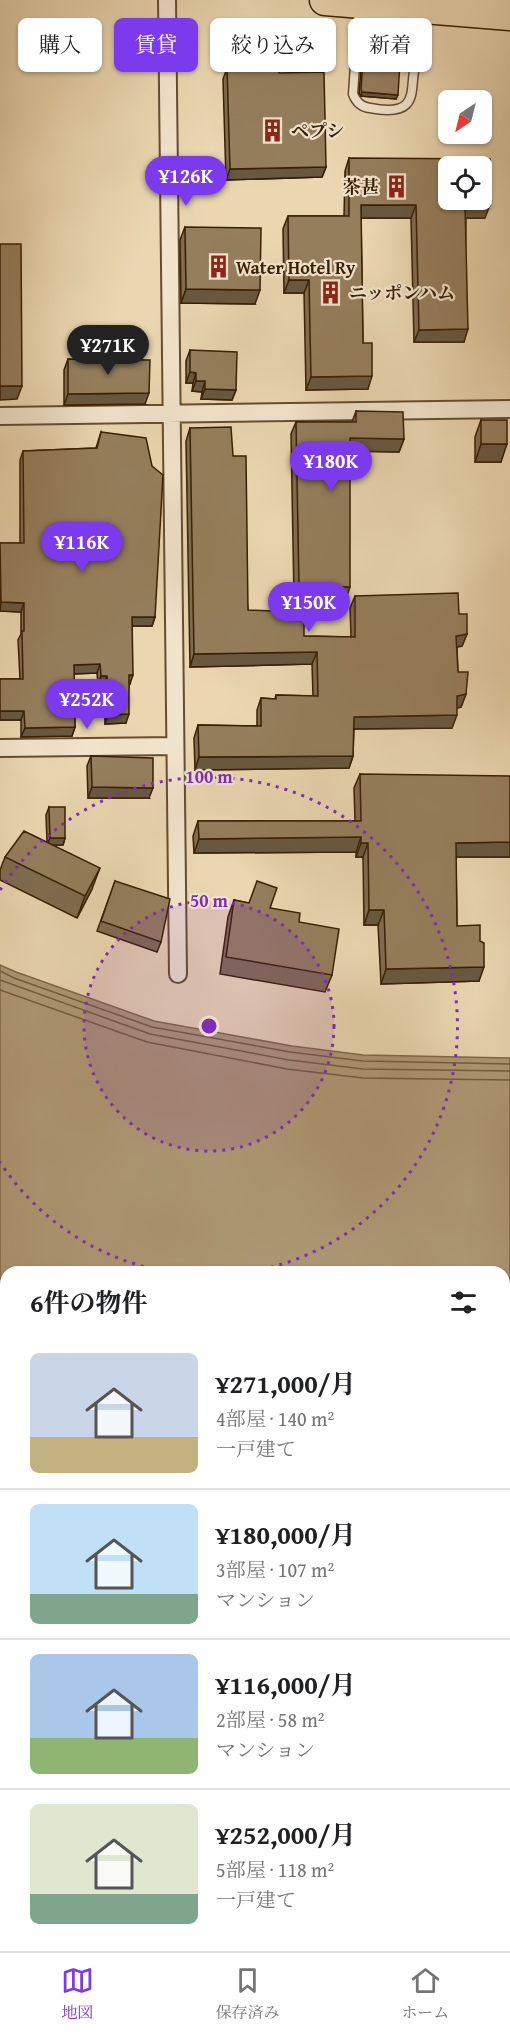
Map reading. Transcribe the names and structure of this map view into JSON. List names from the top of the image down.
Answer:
{
  "places": {
    "building": [
      "ペプシ",
      "茶甚",
      "Water Hotel Ry",
      "ニッポンハム"
    ]
  },
  "north": "bottom left",
  "page": {
    "chip": [
      "購入",
      "賃貸",
      "絞り込み",
      "新着"
    ],
    "price": [
      "¥126K",
      "¥271K",
      "¥180K",
      "¥116K",
      "¥150K",
      "¥252K"
    ],
    "heading": "6件の物件",
    "list": [
      {
        "name": "¥271,000/月",
        "note": "4部屋 · 140 m² · 一戸建て"
      },
      {
        "name": "¥180,000/月",
        "note": "3部屋 · 107 m² · マンション"
      },
      {
        "name": "¥116,000/月",
        "note": "2部屋 · 58 m² · マンション"
      },
      {
        "name": "¥252,000/月",
        "note": "5部屋 · 118 m² · 一戸建て"
      }
    ],
    "tabs": ["地図", "保存済み", "ホーム"]
  },
  "rings": ["100 m", "50 m"]
}
